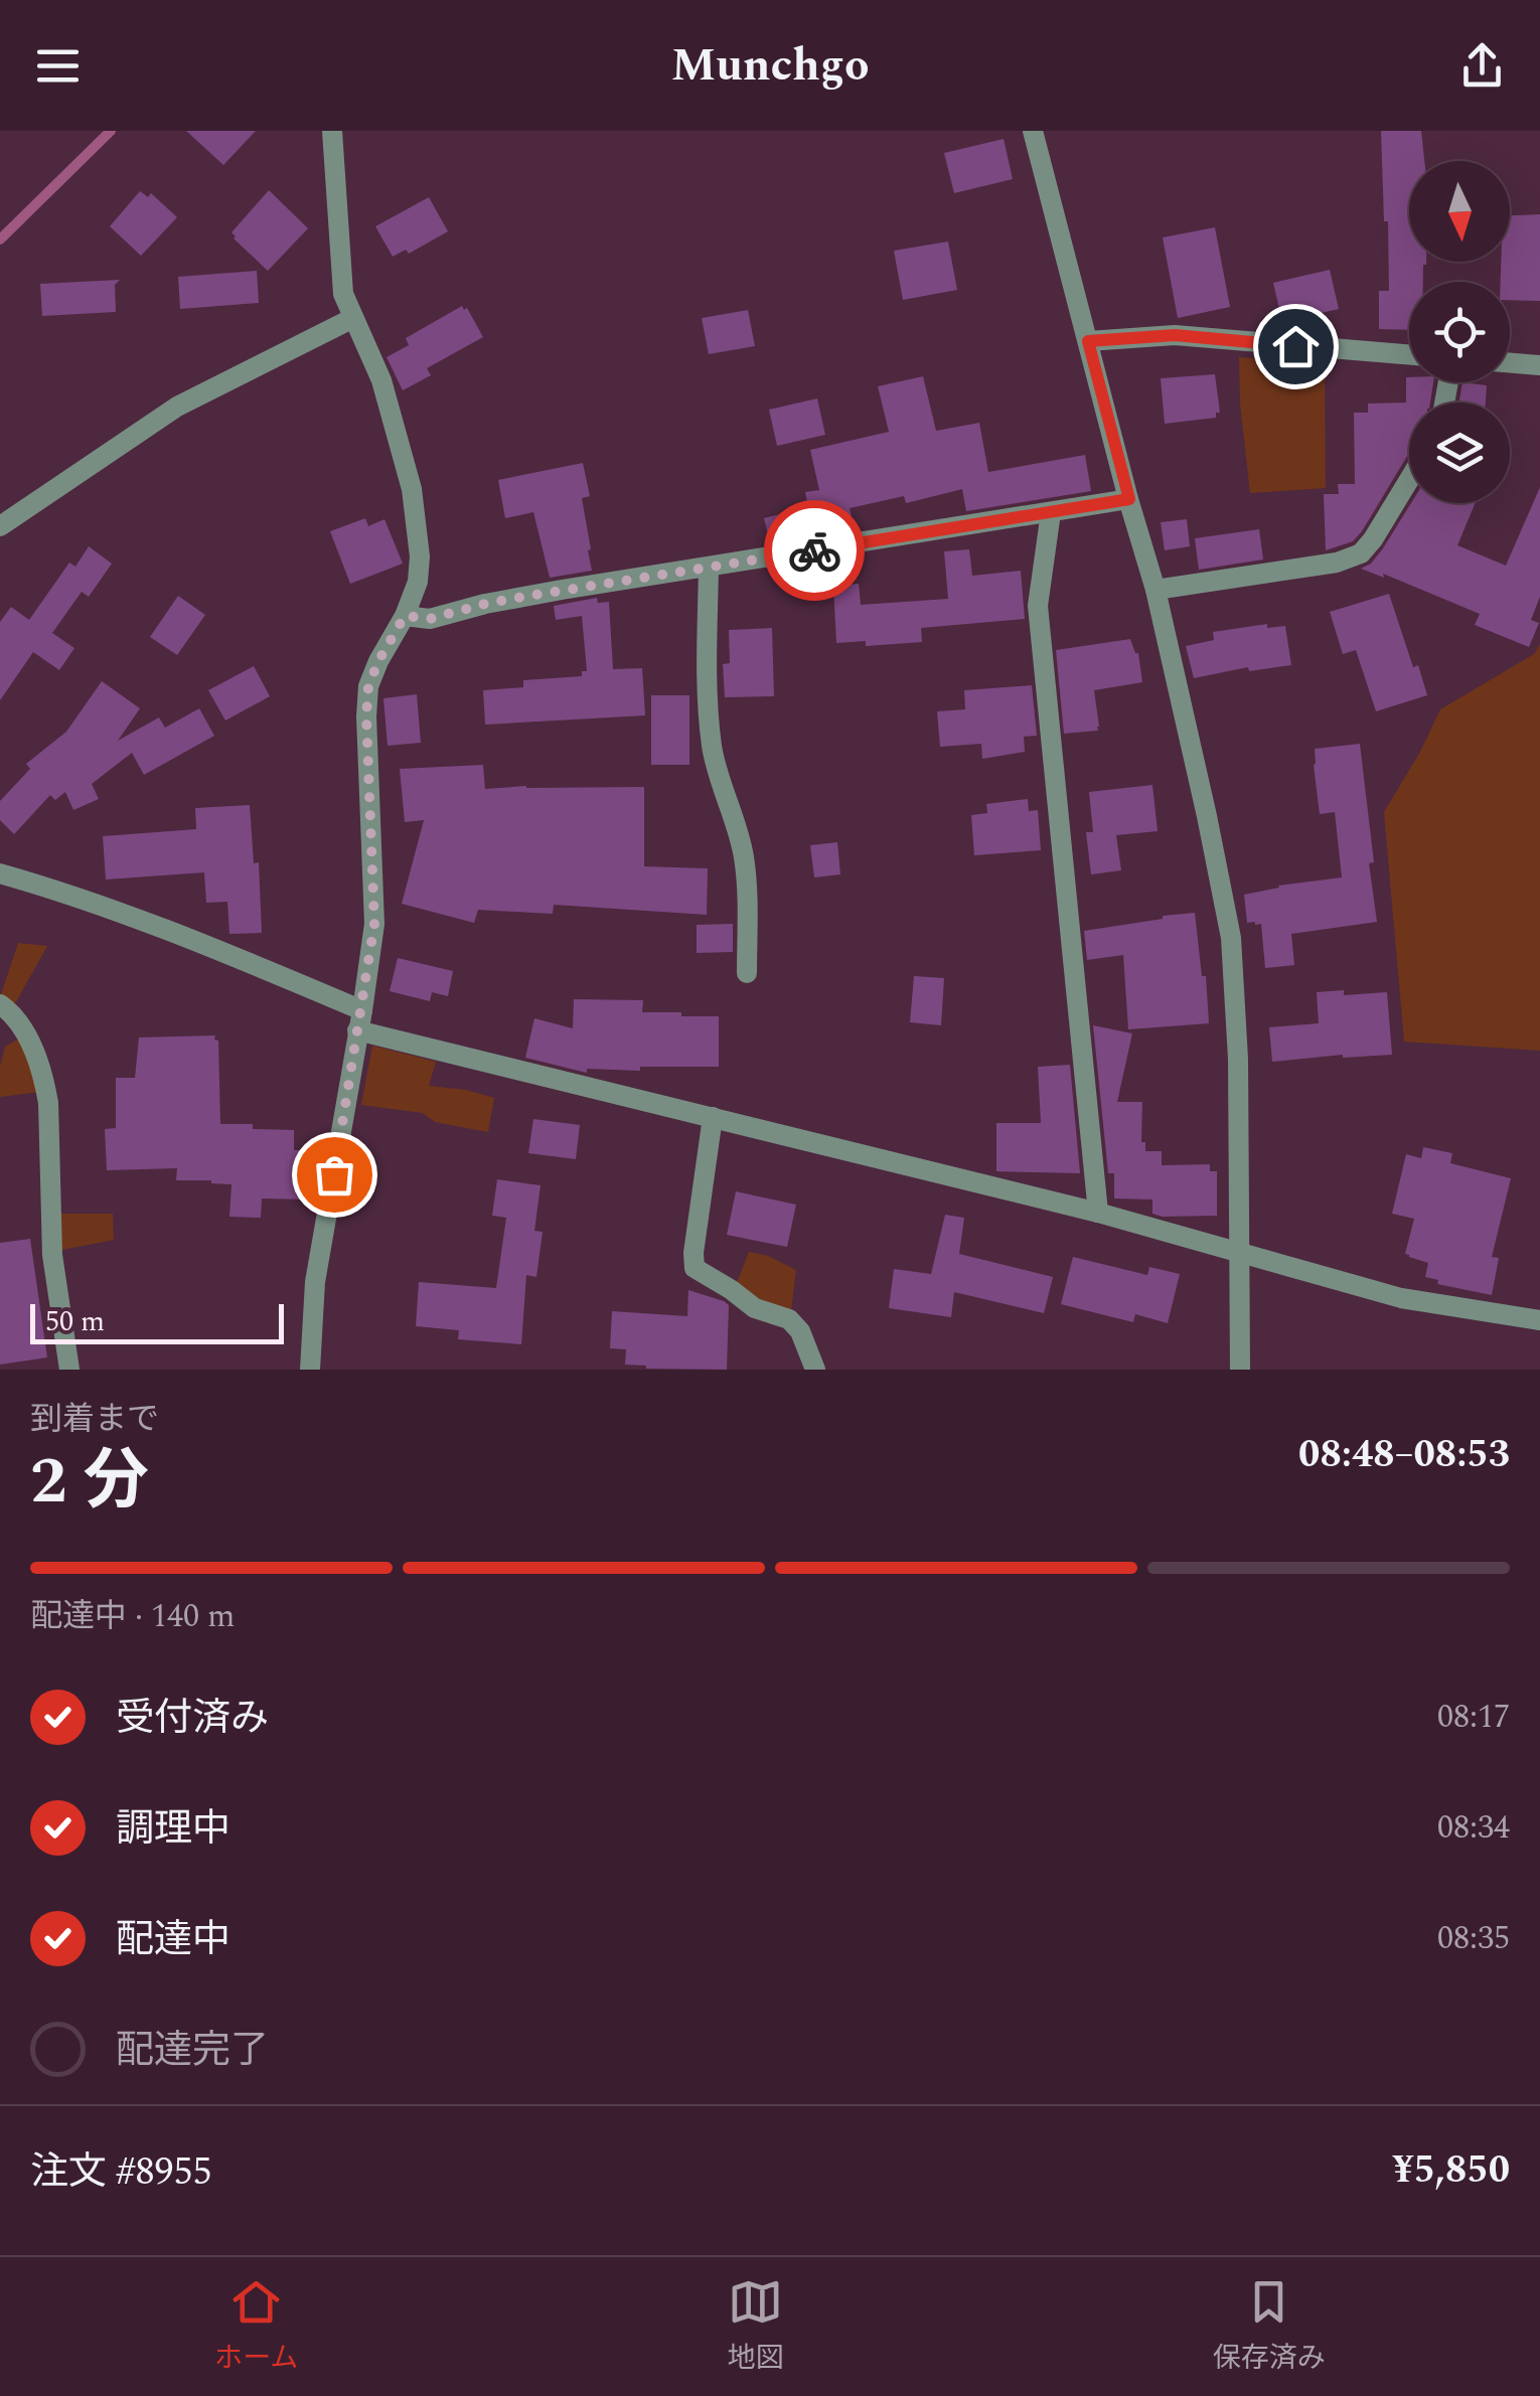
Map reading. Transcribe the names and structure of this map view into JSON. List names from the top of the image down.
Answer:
{
  "scale_bar": "50 m",
  "north": "bottom",
  "page": {
    "header": "Munchgo",
    "scale": "50 m",
    "heading": ["2 分", "到着まで", "08:48–08:53"],
    "panel": ["注文 #8955", "¥5,850"],
    "bar": "配達中 · 140 m",
    "list": [
      ["受付済み", "08:17"],
      ["調理中", "08:34"],
      ["配達中", "08:35"],
      "配達完了"
    ],
    "tabs": ["ホーム", "地図", "保存済み"]
  }
}
